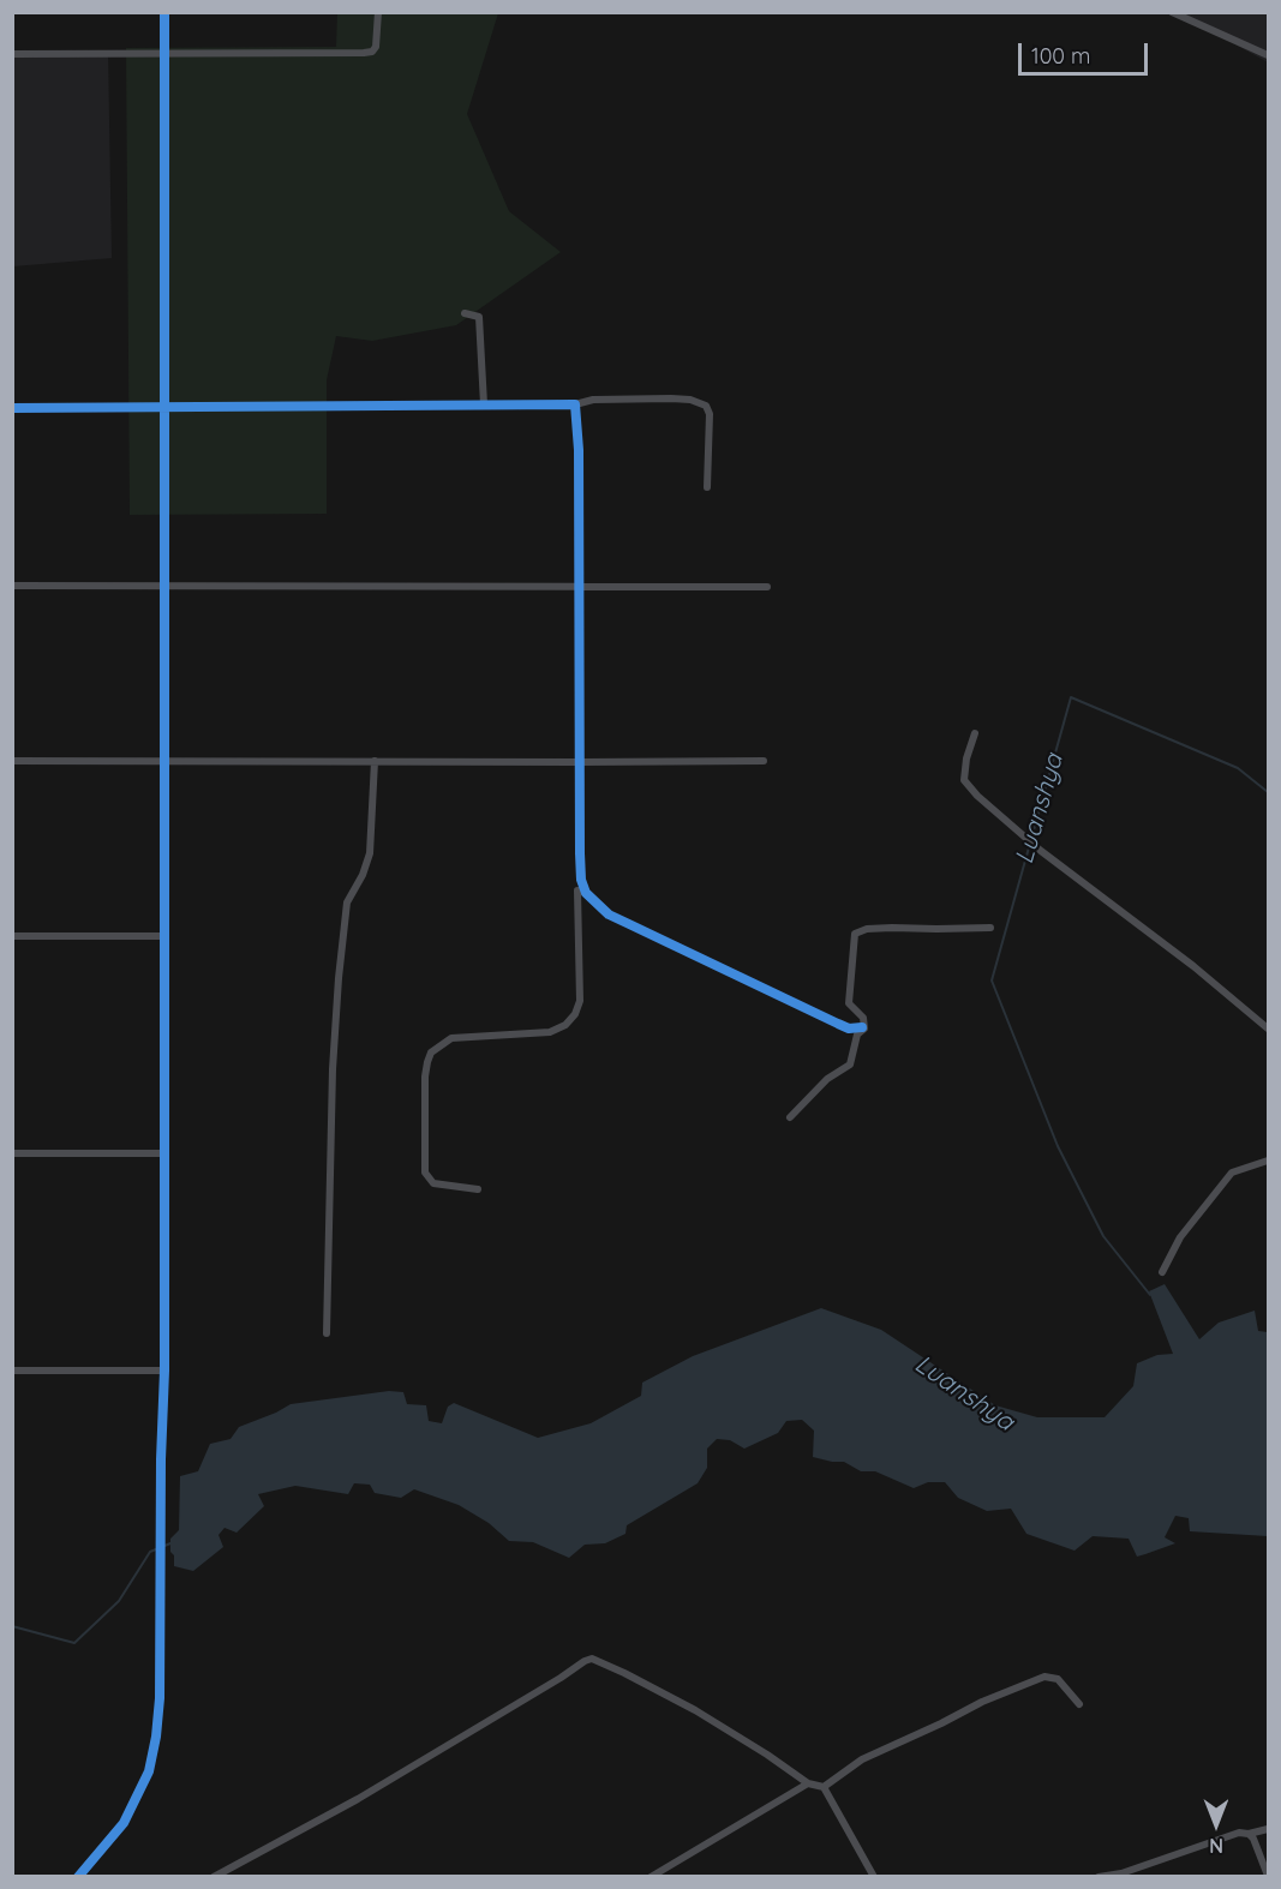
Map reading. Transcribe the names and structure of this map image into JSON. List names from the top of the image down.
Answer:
{
  "water": ["Luanshya"],
  "scale_bar": "100 m",
  "north": "bottom"
}
